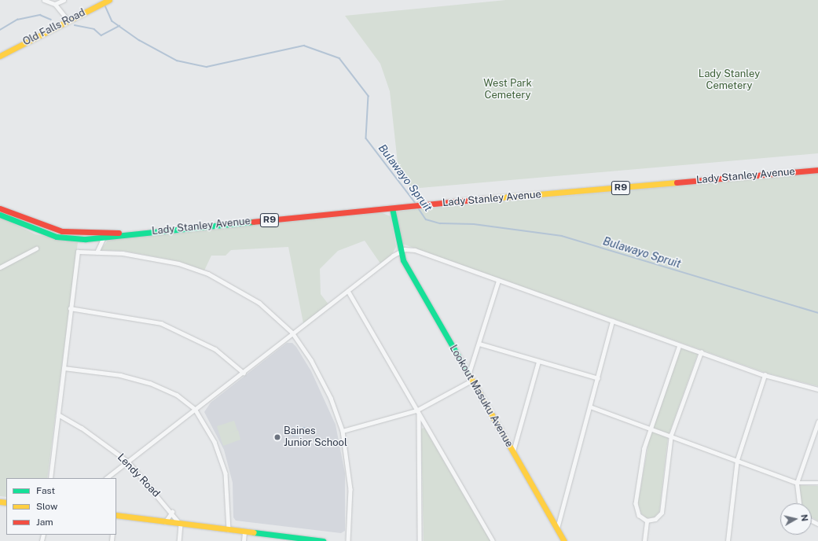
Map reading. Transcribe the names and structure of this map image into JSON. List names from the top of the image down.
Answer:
{
  "streets": {
    "main road": [
      "Old Falls Road",
      "Lady Stanley Avenue",
      "R9",
      "Lookout Masuku Avenue"
    ],
    "street": ["Lendy Road"]
  },
  "crossings": [
    ["Lady Stanley Avenue", "Lookout Masuku Avenue"]
  ],
  "water": ["Bulawayo Spruit"],
  "parks": ["Lady Stanley Cemetery", "West Park Cemetery"],
  "places": ["Baines Junior School"],
  "legend": ["Fast", "Slow", "Jam"],
  "north": "right"
}
